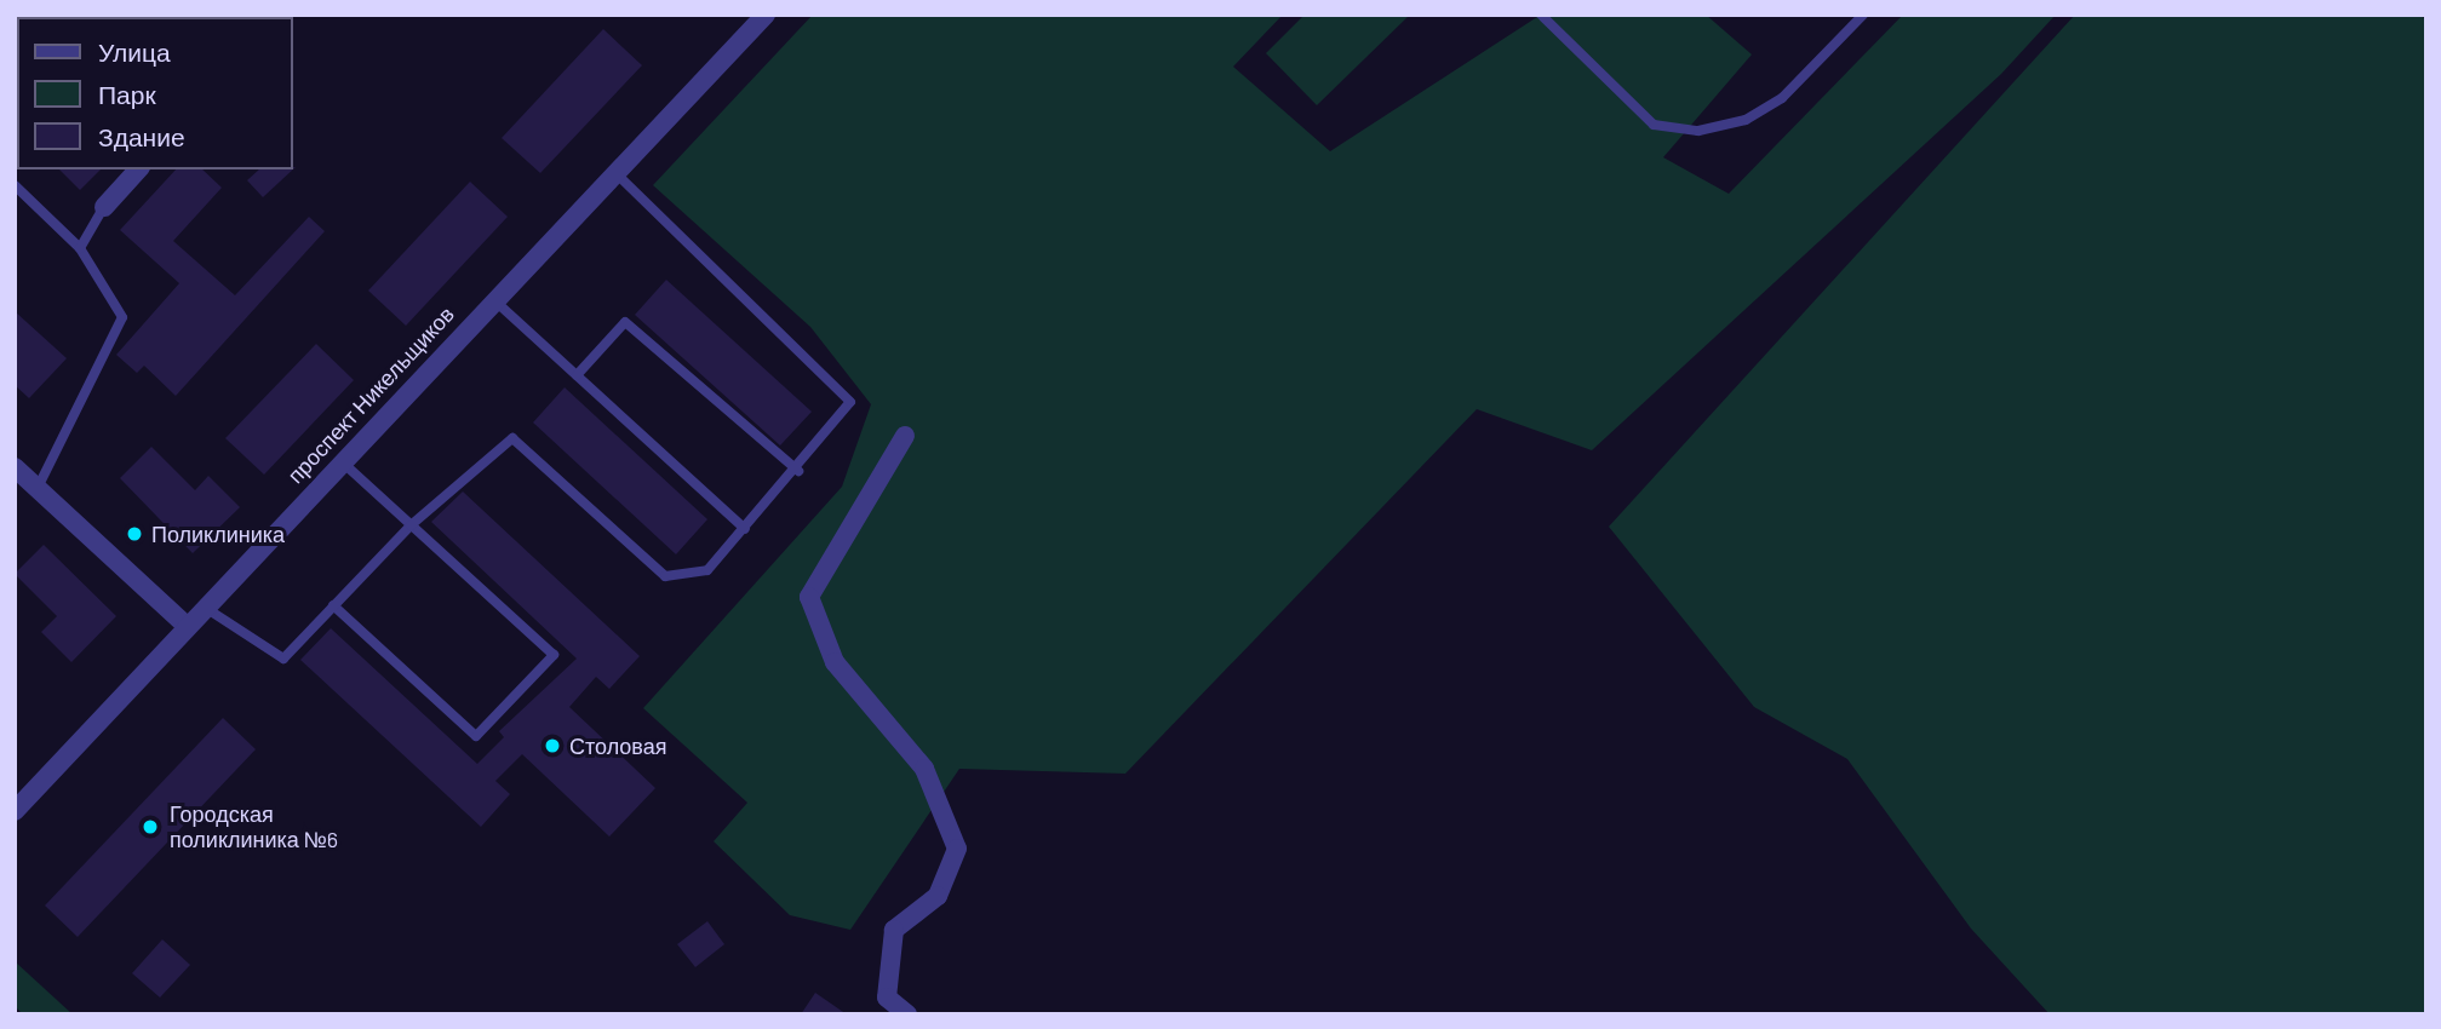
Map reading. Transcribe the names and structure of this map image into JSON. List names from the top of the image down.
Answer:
{
  "streets": {
    "street": ["проспект Никельщиков"]
  },
  "places": ["Поликлиника", "Столовая", "Городская поликлиника №6"],
  "legend": ["Улица", "Парк", "Здание"]
}
